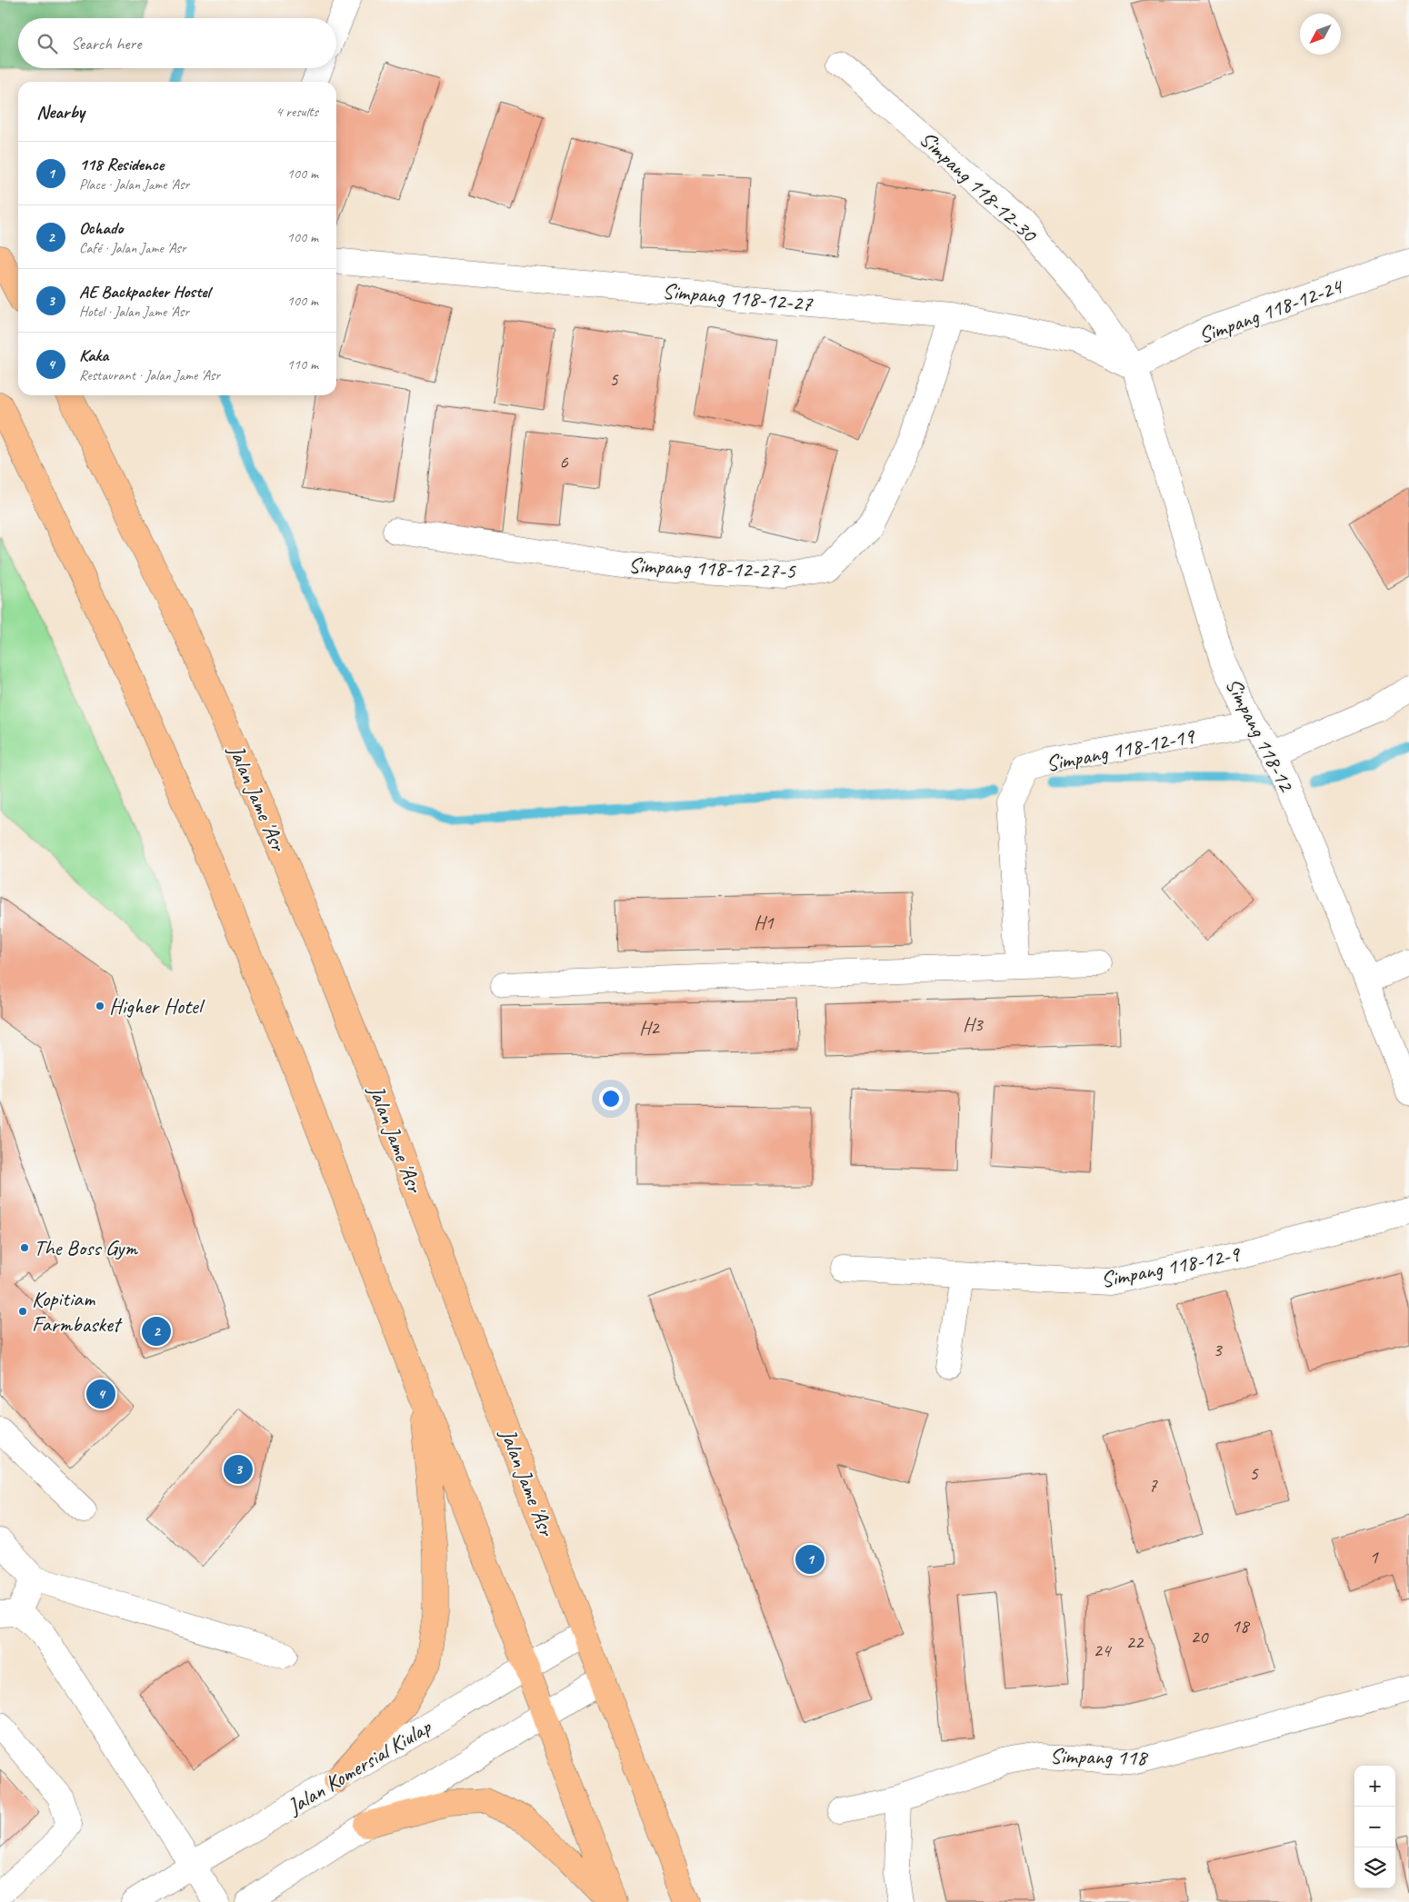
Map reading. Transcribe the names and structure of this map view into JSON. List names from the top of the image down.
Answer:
{
  "streets": {
    "main road": ["Jalan Jame 'Asr"],
    "street": [
      "Simpang 118-12-30",
      "Simpang 118-12-27",
      "Simpang 118-12-24",
      "Simpang 118-12-27-5",
      "Simpang 118-12",
      "Simpang 118-12-19",
      "Simpang 118-12-9",
      "Simpang 118",
      "Jalan Komersial Kiulap"
    ]
  },
  "crossings": [
    ["Simpang 118-12-30", "Simpang 118-12-27"],
    ["Simpang 118-12-30", "Simpang 118-12-24"],
    ["Simpang 118-12-30", "Simpang 118-12"],
    ["Simpang 118-12-27", "Simpang 118-12-24"],
    ["Simpang 118-12-27", "Simpang 118-12-27-5"],
    ["Simpang 118-12-27", "Simpang 118-12"],
    ["Simpang 118-12-24", "Simpang 118-12"],
    ["Simpang 118-12", "Simpang 118-12-19"],
    ["Jalan Jame 'Asr", "Jalan Komersial Kiulap"]
  ],
  "places": ["Higher Hotel", "The Boss Gym", "Kopitiam Farmbasket"],
  "house_numbers": [
    "5",
    "6",
    "H1",
    "H3",
    "H2",
    "3",
    "5",
    "7",
    "1",
    "18",
    "20",
    "22",
    "24"
  ],
  "north": "bottom left",
  "page": {
    "search": "Search here",
    "heading": ["Nearby", "4 results"],
    "list": [
      {
        "mark": "1",
        "name": "118 Residence",
        "note": "Place · Jalan Jame 'Asr",
        "value": "100 m"
      },
      {
        "mark": "2",
        "name": "Ochado",
        "note": "Café · Jalan Jame 'Asr",
        "value": "100 m"
      },
      {
        "mark": "3",
        "name": "AE Backpacker Hostel",
        "note": "Hotel · Jalan Jame 'Asr",
        "value": "100 m"
      },
      {
        "mark": "4",
        "name": "Kaka",
        "note": "Restaurant · Jalan Jame 'Asr",
        "value": "110 m"
      }
    ],
    "pins": [
      "2",
      "4",
      "3",
      "1"
    ],
    "map_buttons": ["+", "−"]
  }
}
